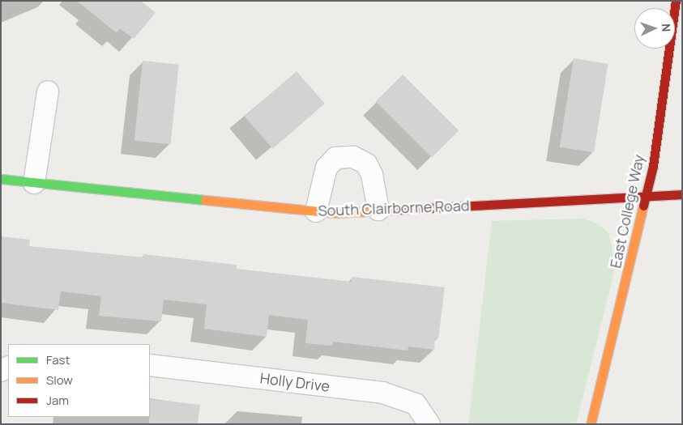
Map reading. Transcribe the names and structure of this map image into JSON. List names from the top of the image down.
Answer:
{
  "streets": {
    "street": ["South Clairborne Road", "East College Way", "Holly Drive"]
  },
  "crossings": [
    ["South Clairborne Road", "East College Way"]
  ],
  "legend": ["Fast", "Slow", "Jam"],
  "north": "right"
}
